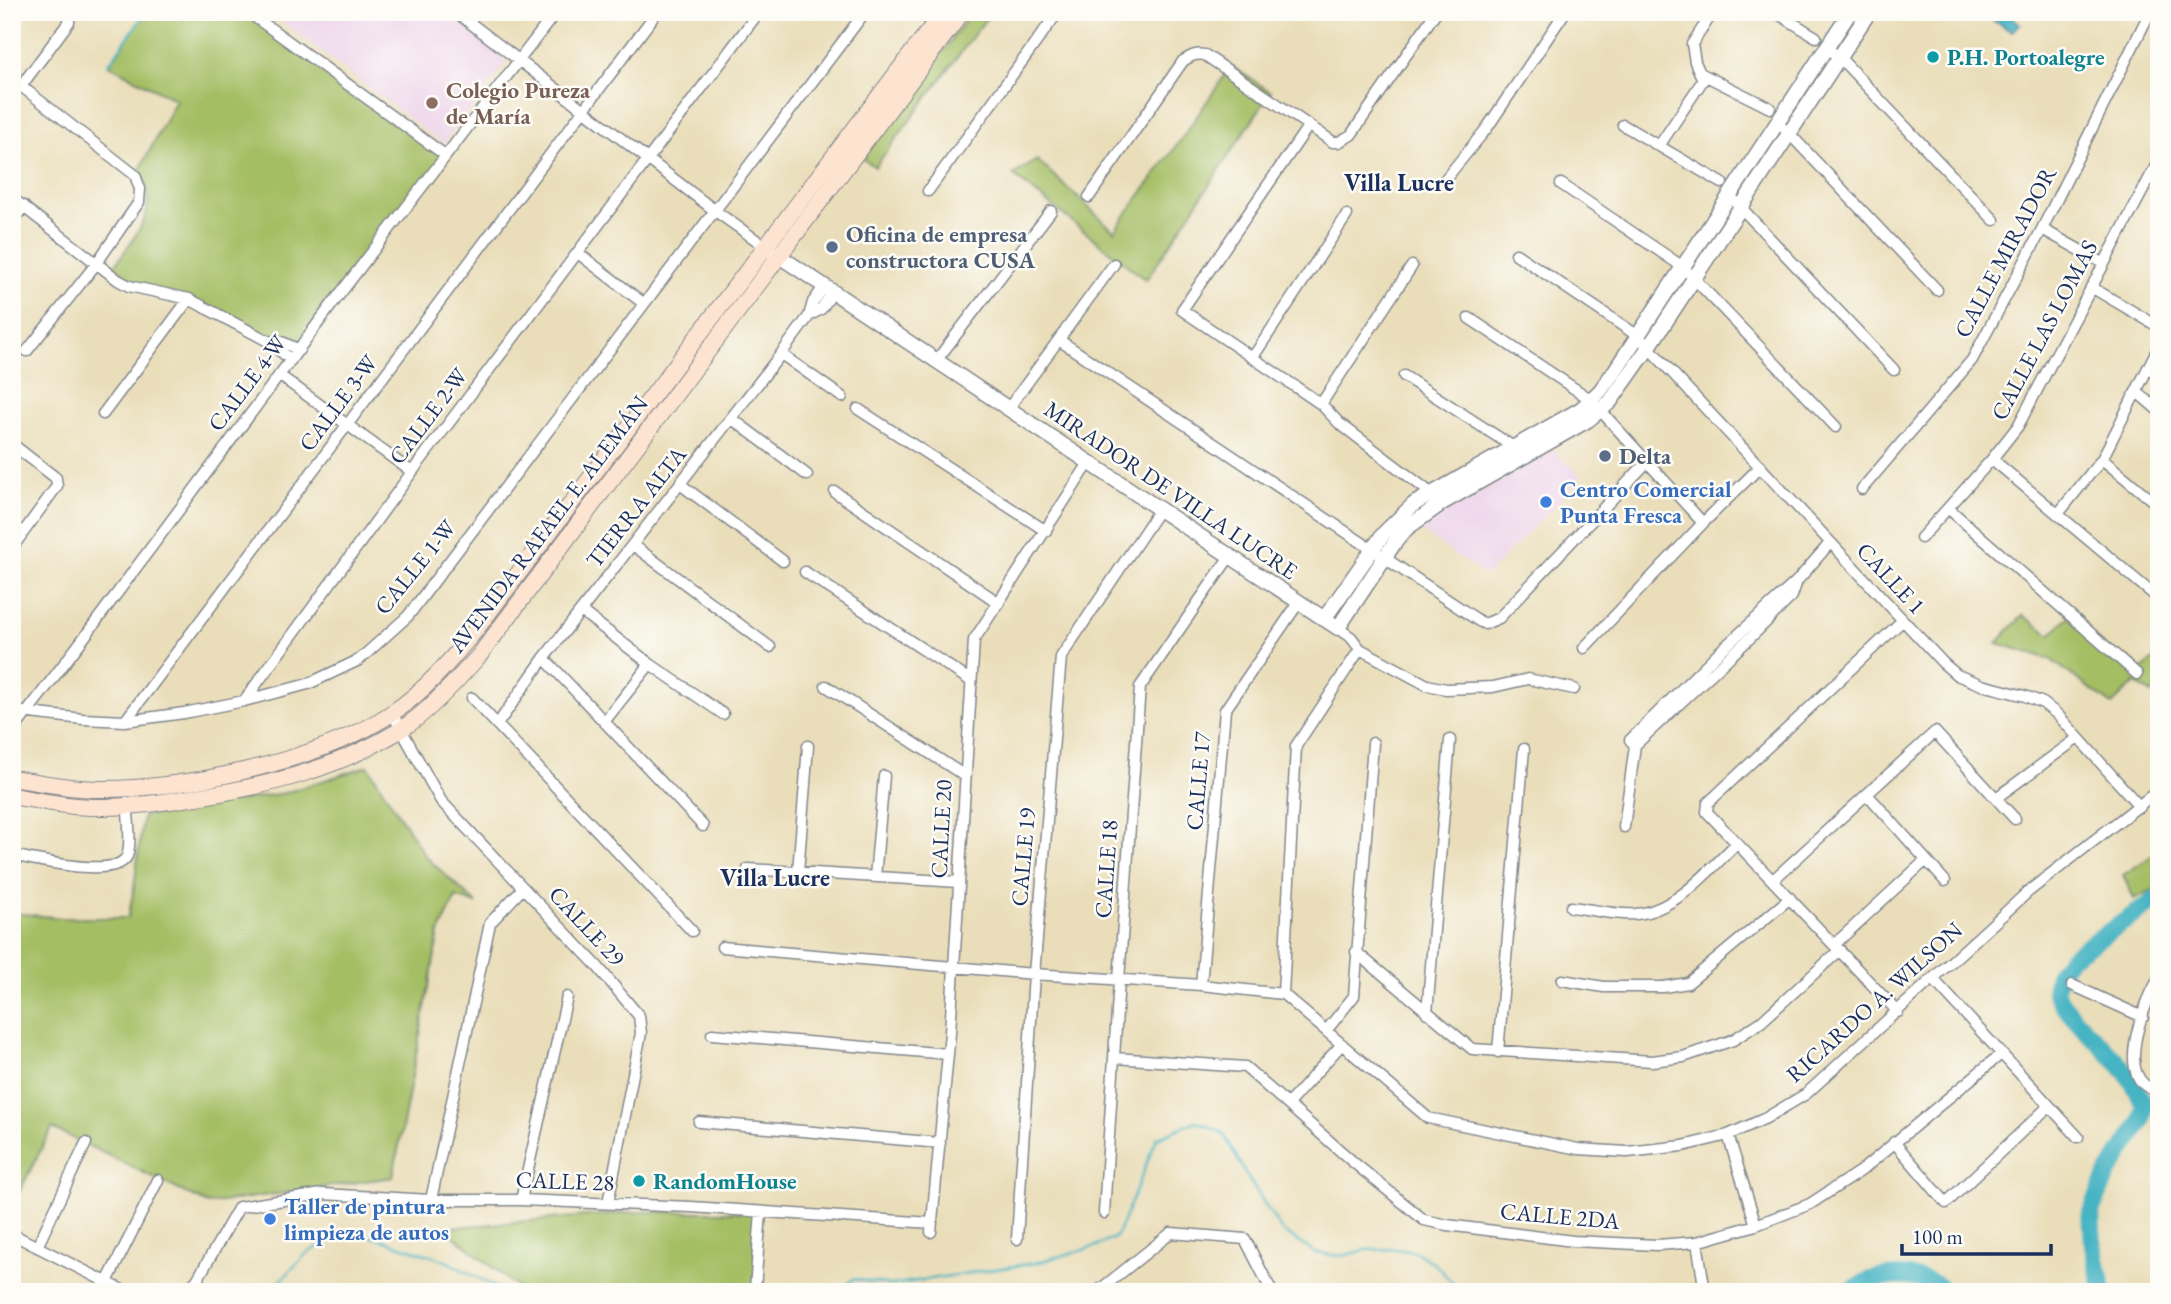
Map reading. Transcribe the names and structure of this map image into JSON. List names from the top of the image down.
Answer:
{
  "streets": {
    "main road": ["AVENIDA RAFAEL E. ALEMÁN"],
    "street": [
      "CALLE MIRADOR",
      "CALLE LAS LOMAS",
      "CALLE 4-W",
      "CALLE 3-W",
      "CALLE 2-W",
      "MIRADOR DE VILLA LUCRE",
      "TIERRA ALTA",
      "CALLE 1-W",
      "CALLE 1",
      "CALLE 17",
      "CALLE 20",
      "CALLE 19",
      "CALLE 18",
      "CALLE 29",
      "RICARDO A. WILSON",
      "CALLE 28",
      "CALLE 2DA"
    ]
  },
  "crossings": [
    ["CALLE 4-W", "CALLE 1-W"],
    ["CALLE 3-W", "CALLE 1-W"],
    ["CALLE 2-W", "CALLE 1-W"],
    ["MIRADOR DE VILLA LUCRE", "TIERRA ALTA"],
    ["MIRADOR DE VILLA LUCRE", "AVENIDA RAFAEL E. ALEMÁN"],
    ["MIRADOR DE VILLA LUCRE", "CALLE 17"],
    ["MIRADOR DE VILLA LUCRE", "CALLE 20"],
    ["MIRADOR DE VILLA LUCRE", "CALLE 19"],
    ["MIRADOR DE VILLA LUCRE", "CALLE 18"],
    ["AVENIDA RAFAEL E. ALEMÁN", "CALLE 29"],
    ["CALLE 1", "RICARDO A. WILSON"],
    ["CALLE 20", "CALLE 28"],
    ["CALLE 18", "CALLE 2DA"],
    ["CALLE 29", "CALLE 28"]
  ],
  "districts": ["Villa Lucre", "Villa Lucre"],
  "places": [
    "P.H. Portoalegre",
    "Colegio Pureza de María",
    "Oficina de empresa constructora CUSA",
    "Delta",
    "Centro Comercial Punta Fresca",
    "RandomHouse",
    "Taller de pintura limpieza de autos"
  ],
  "scale_bar": "100 m"
}
